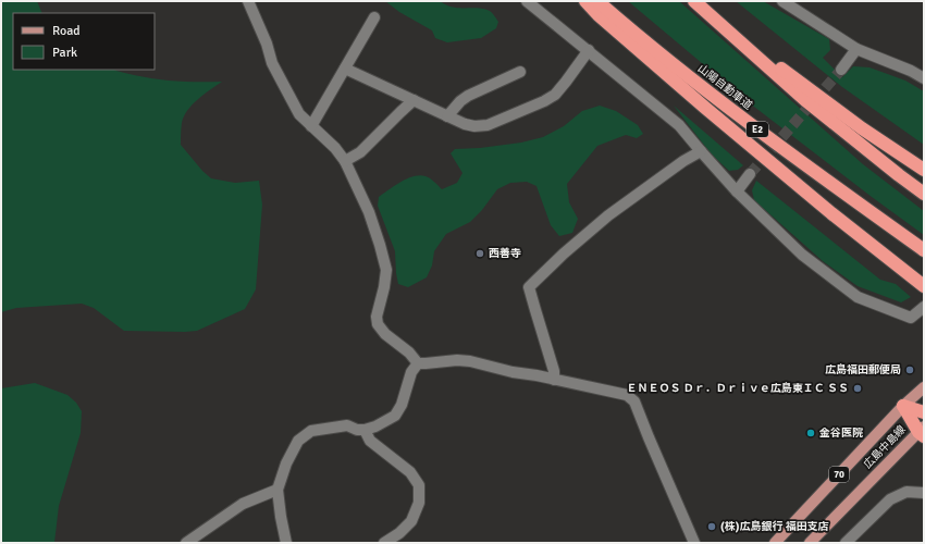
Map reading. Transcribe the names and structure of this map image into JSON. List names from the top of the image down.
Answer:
{
  "streets": {
    "highway": ["山陽自動車道", "E2"],
    "main road": ["広島中島線", "70"]
  },
  "places": [
    "西善寺",
    "広島福田郵便局",
    "ＥＮＥＯＳ Ｄｒ．Ｄｒｉｖｅ広島東ＩＣ ＳＳ",
    "金谷医院",
    "(株)広島銀行 福田支店"
  ],
  "legend": ["Road", "Park"]
}
